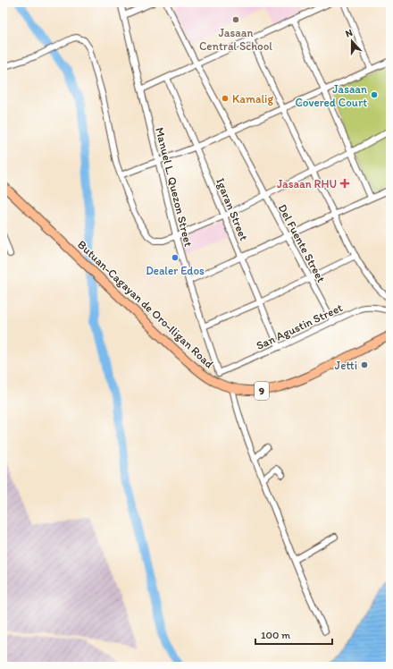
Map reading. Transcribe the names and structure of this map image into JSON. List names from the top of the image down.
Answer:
{
  "streets": {
    "highway": ["Butuan-Cagayan de Oro-Iligan Road", "9"],
    "street": [
      "Manuel L. Quezon Street",
      "Igaran Street",
      "Del Fuente Street",
      "San Agustin Street"
    ]
  },
  "crossings": [
    ["Manuel L. Quezon Street", "San Agustin Street"],
    ["Igaran Street", "San Agustin Street"],
    ["Del Fuente Street", "San Agustin Street"]
  ],
  "places": {
    "other": [
      "Jasaan Central School",
      "Jasaan Covered Court",
      "Kamalig",
      "Dealer Edos",
      "Jetti"
    ],
    "health": ["Jasaan RHU"]
  },
  "scale_bar": "100 m",
  "north": "top"
}
